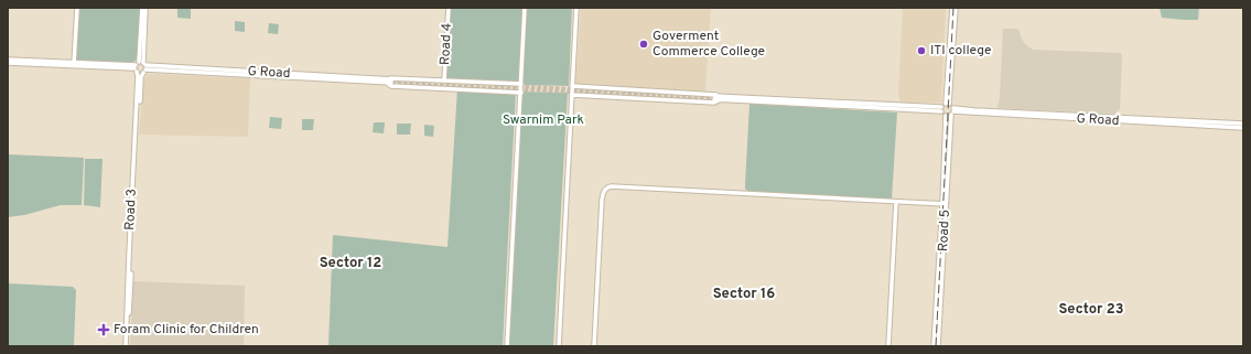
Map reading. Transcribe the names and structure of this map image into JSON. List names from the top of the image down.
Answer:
{
  "streets": {
    "street": [
      "Road 4",
      "G Road",
      "Road 3",
      "Road 5"
    ]
  },
  "crossings": [
    ["G Road", "Road 3"],
    ["G Road", "Road 5"]
  ],
  "districts": ["Sector 12", "Sector 16", "Sector 23"],
  "parks": ["Swarnim Park"],
  "places": {
    "other": ["Goverment Commerce College", "ITI college"],
    "health": ["Foram Clinic for Children"]
  }
}
